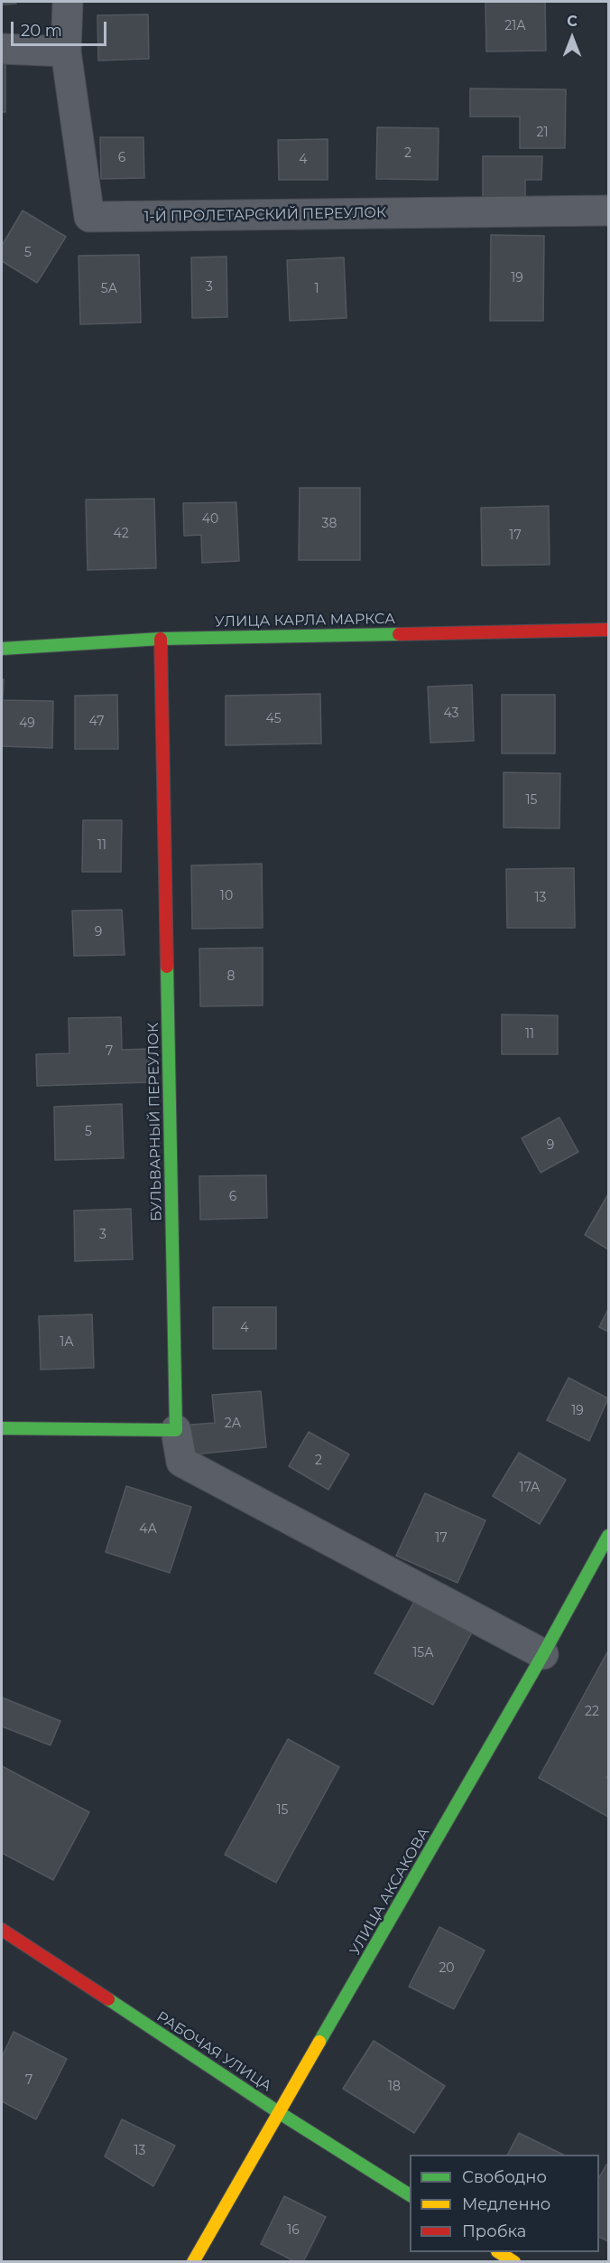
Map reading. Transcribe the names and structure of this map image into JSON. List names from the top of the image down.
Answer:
{
  "streets": {
    "street": [
      "1-Й ПРОЛЕТАРСКИЙ ПЕРЕУЛОК",
      "УЛИЦА КАРЛА МАРКСА",
      "БУЛЬВАРНЫЙ ПЕРЕУЛОК",
      "УЛИЦА АКСАКОВА",
      "РАБОЧАЯ УЛИЦА"
    ]
  },
  "crossings": [
    ["УЛИЦА КАРЛА МАРКСА", "БУЛЬВАРНЫЙ ПЕРЕУЛОК"],
    ["УЛИЦА АКСАКОВА", "РАБОЧАЯ УЛИЦА"]
  ],
  "house_numbers": [
    "21А",
    "21",
    "2",
    "6",
    "4",
    "5",
    "19",
    "3",
    "5А",
    "1",
    "40",
    "38",
    "42",
    "17",
    "43",
    "45",
    "47",
    "49",
    "15",
    "11",
    "10",
    "13",
    "9",
    "8",
    "11",
    "7",
    "5",
    "9",
    "6",
    "3",
    "4",
    "1А",
    "19",
    "2А",
    "2",
    "17А",
    "4А",
    "17",
    "15А",
    "22",
    "15",
    "20",
    "7",
    "18",
    "13",
    "16"
  ],
  "legend": ["Свободно", "Медленно", "Пробка"],
  "scale_bar": "20 m",
  "north": "top"
}
